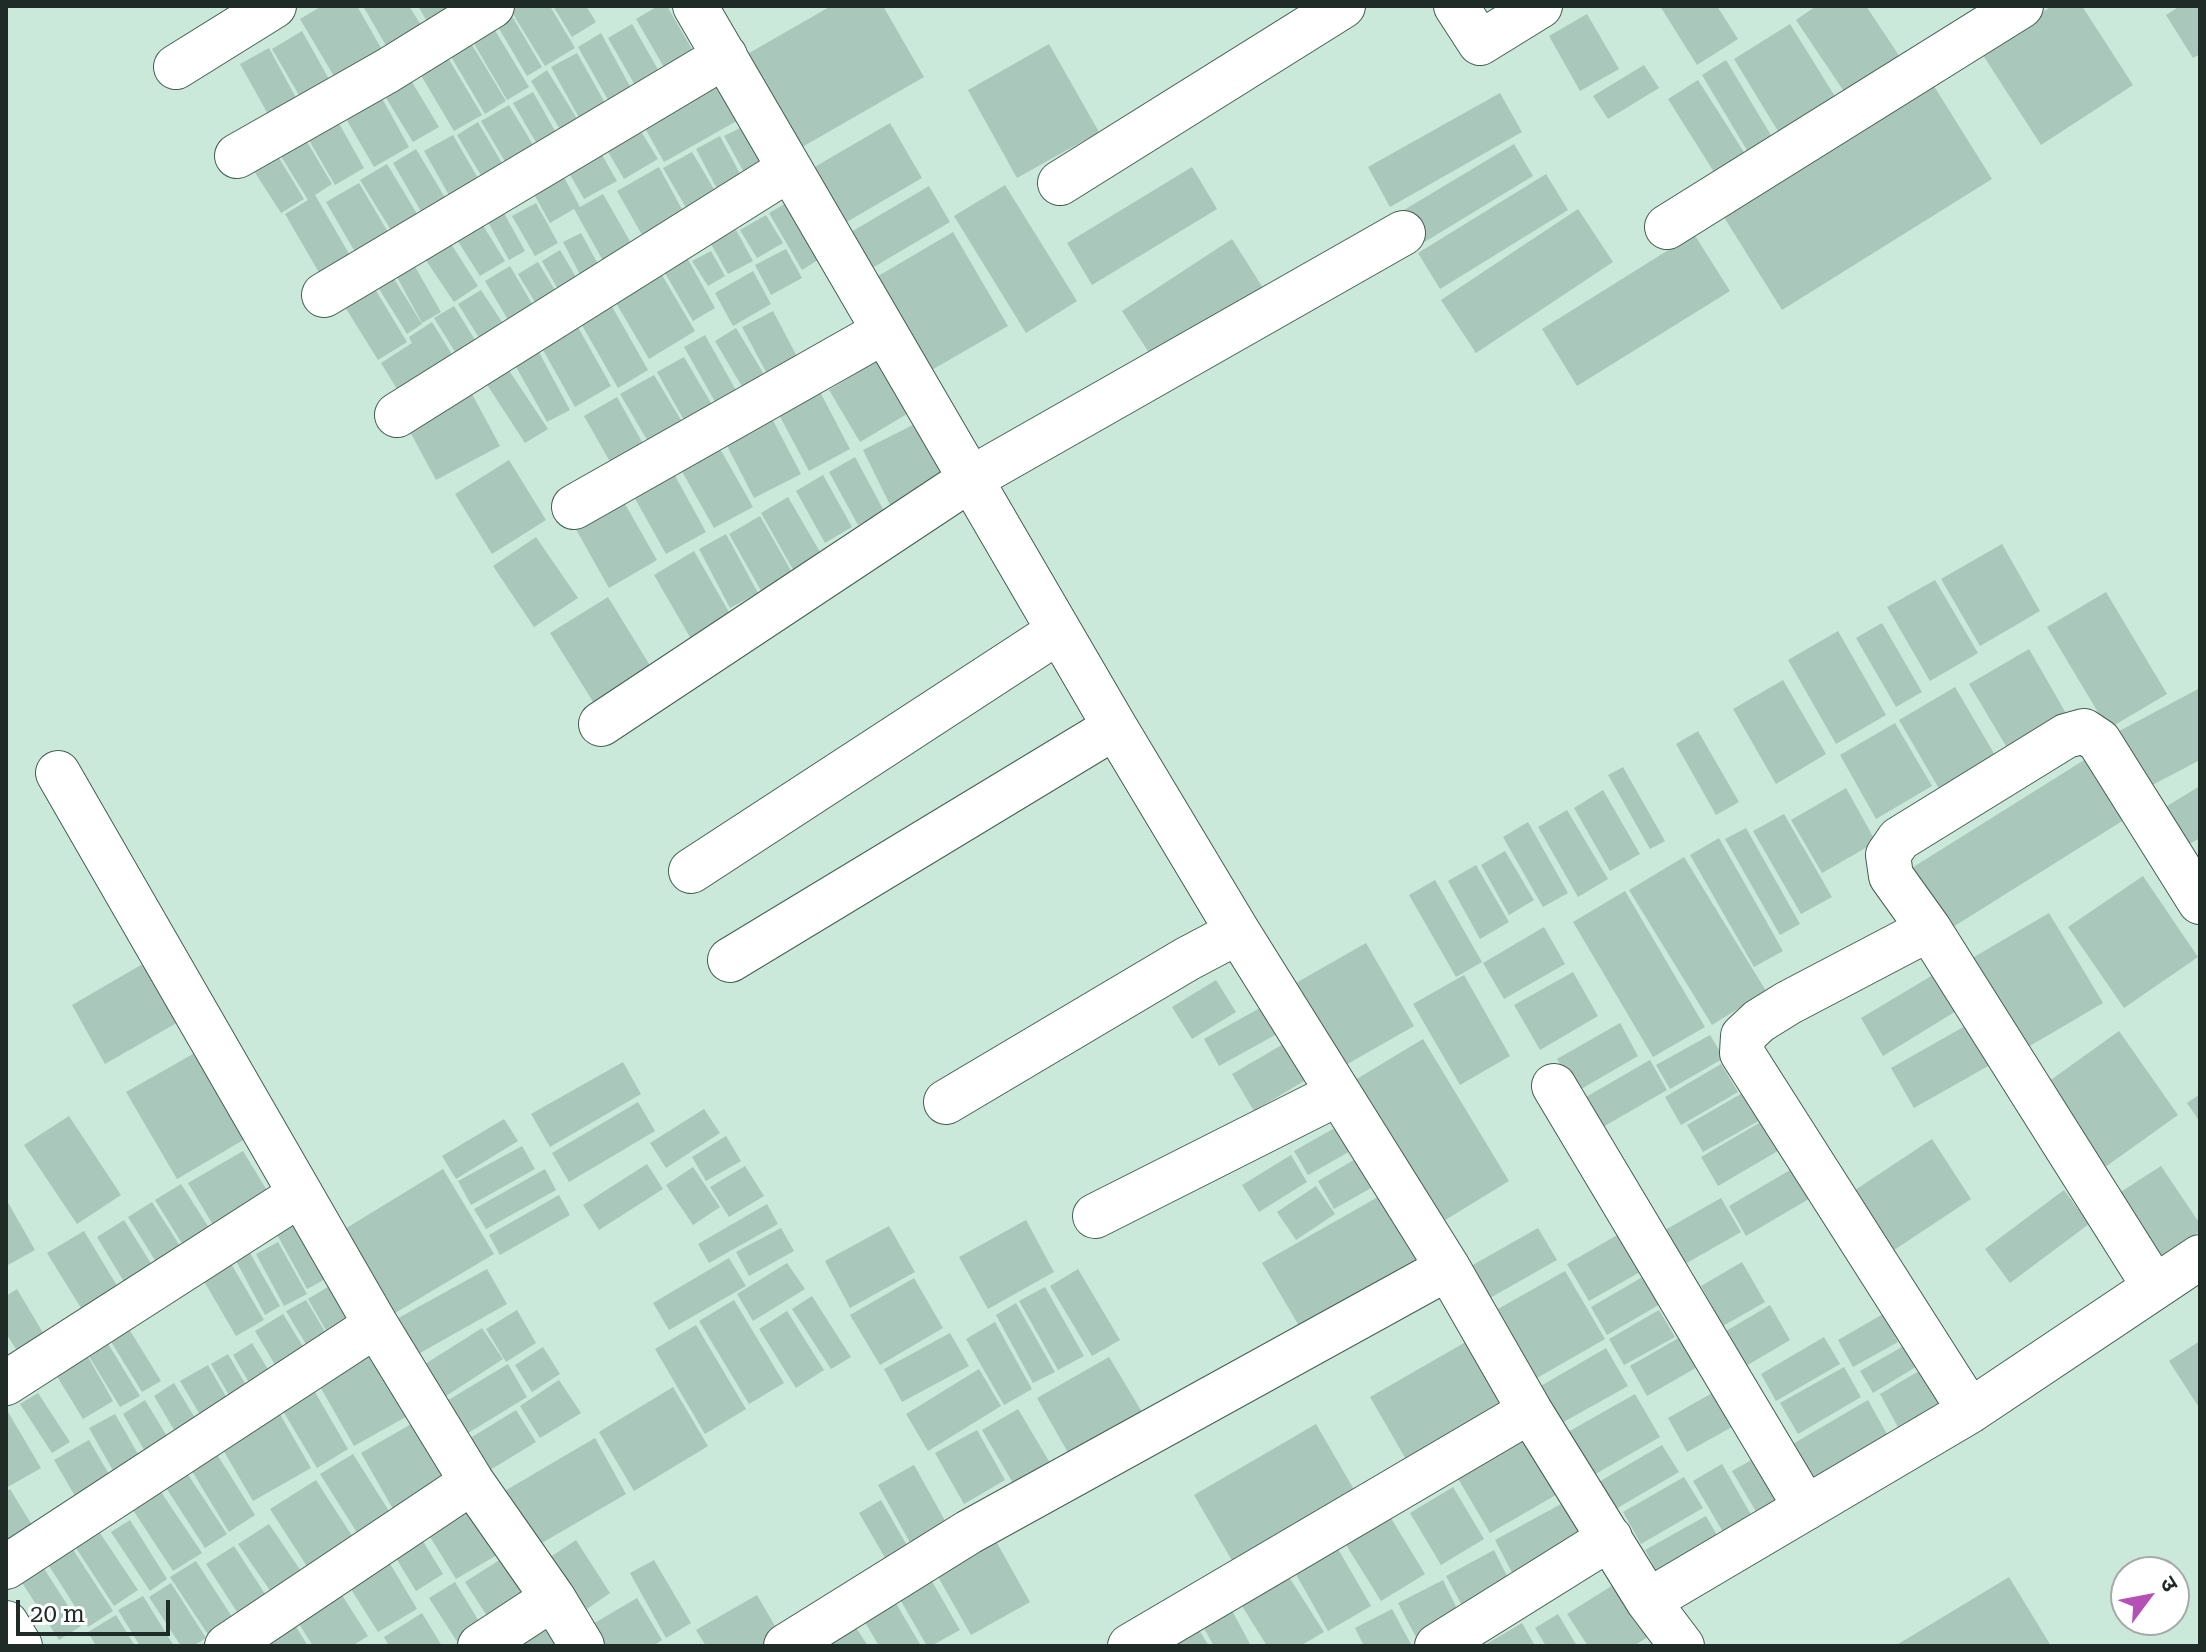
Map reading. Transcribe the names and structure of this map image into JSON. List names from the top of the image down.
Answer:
{
  "scale_bar": "20 m",
  "north": "top right"
}
